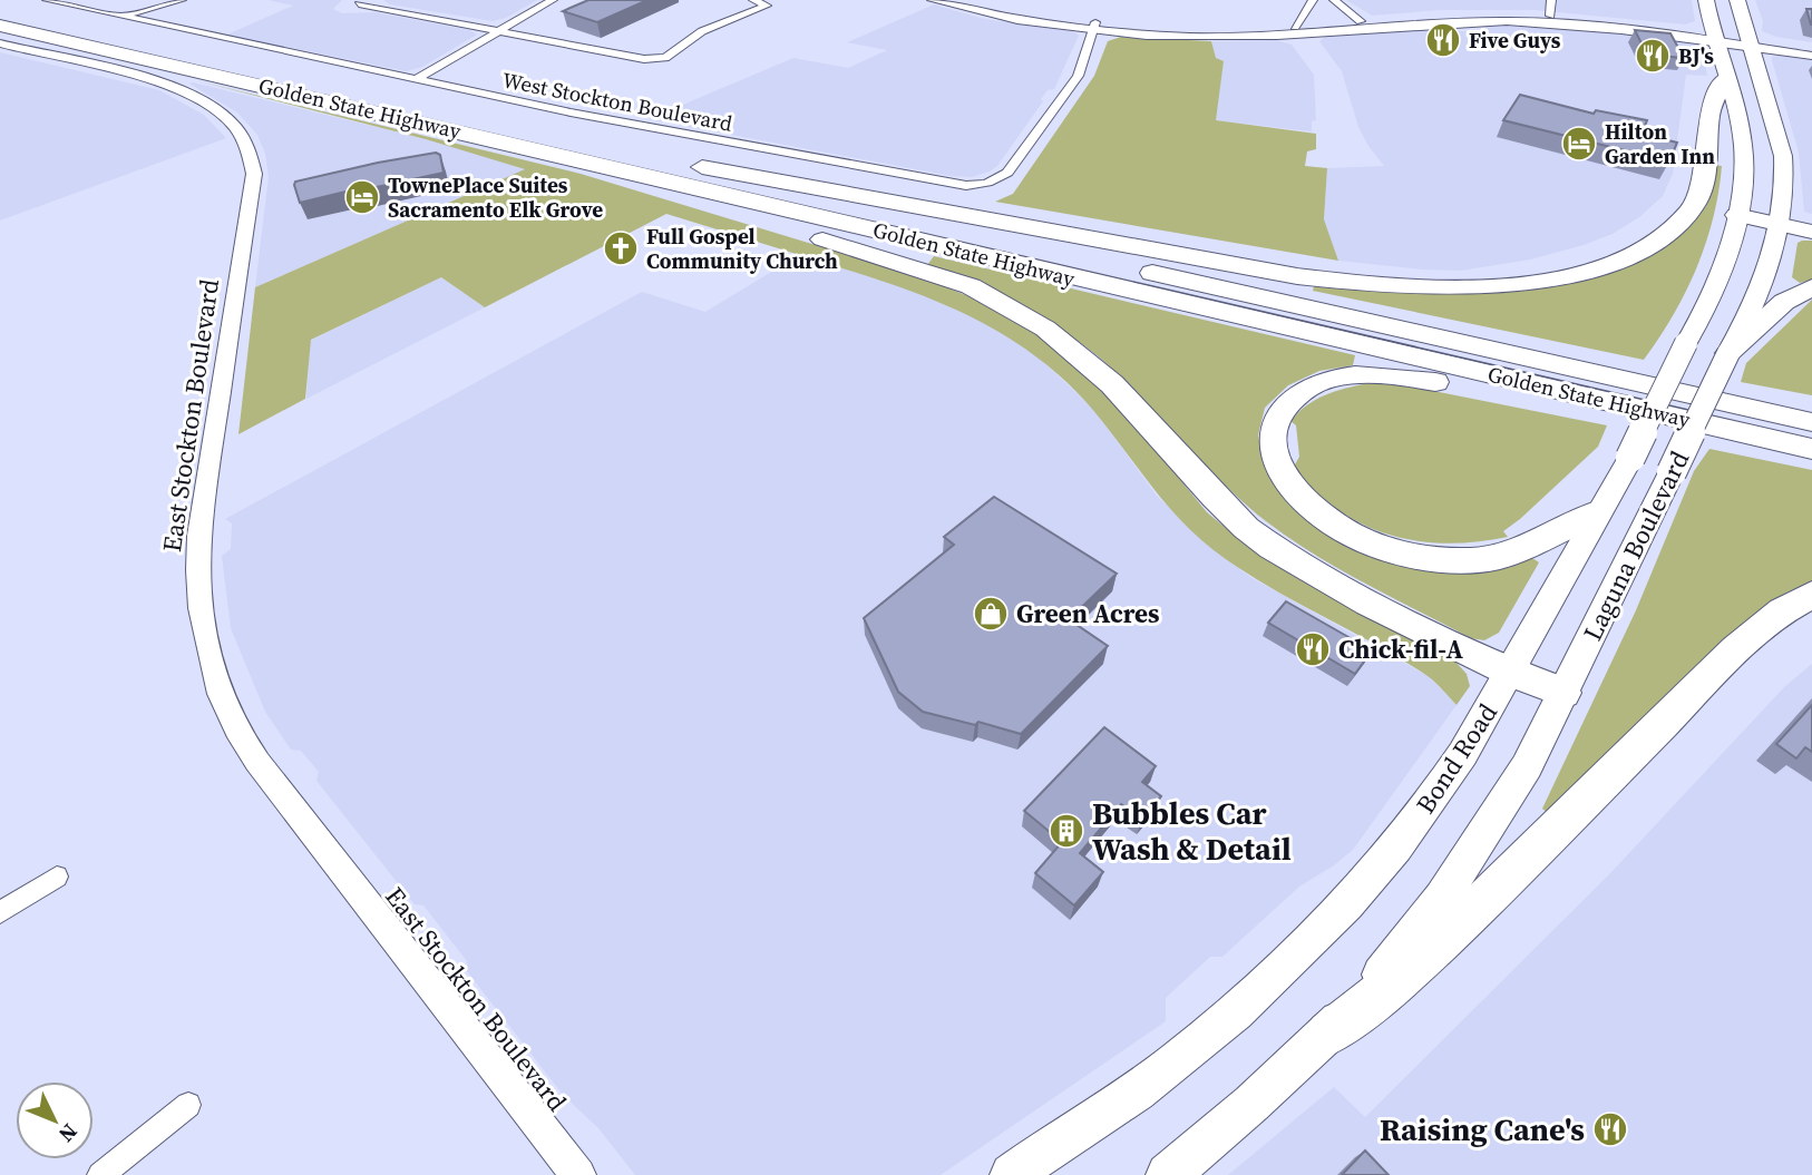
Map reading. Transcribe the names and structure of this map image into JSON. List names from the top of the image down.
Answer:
{
  "streets": {
    "highway": ["Golden State Highway"],
    "main road": ["Laguna Boulevard", "Bond Road"],
    "street": ["West Stockton Boulevard", "East Stockton Boulevard"]
  },
  "places": {
    "restaurant": [
      "Five Guys",
      "BJ's",
      "Chick-fil-A",
      "Raising Cane's"
    ],
    "hotel": ["Hilton Garden Inn", "TownePlace Suites Sacramento Elk Grove"],
    "church": ["Full Gospel Community Church"],
    "shop": ["Green Acres"],
    "building": ["Bubbles Car Wash & Detail"]
  },
  "north": "bottom right"
}
